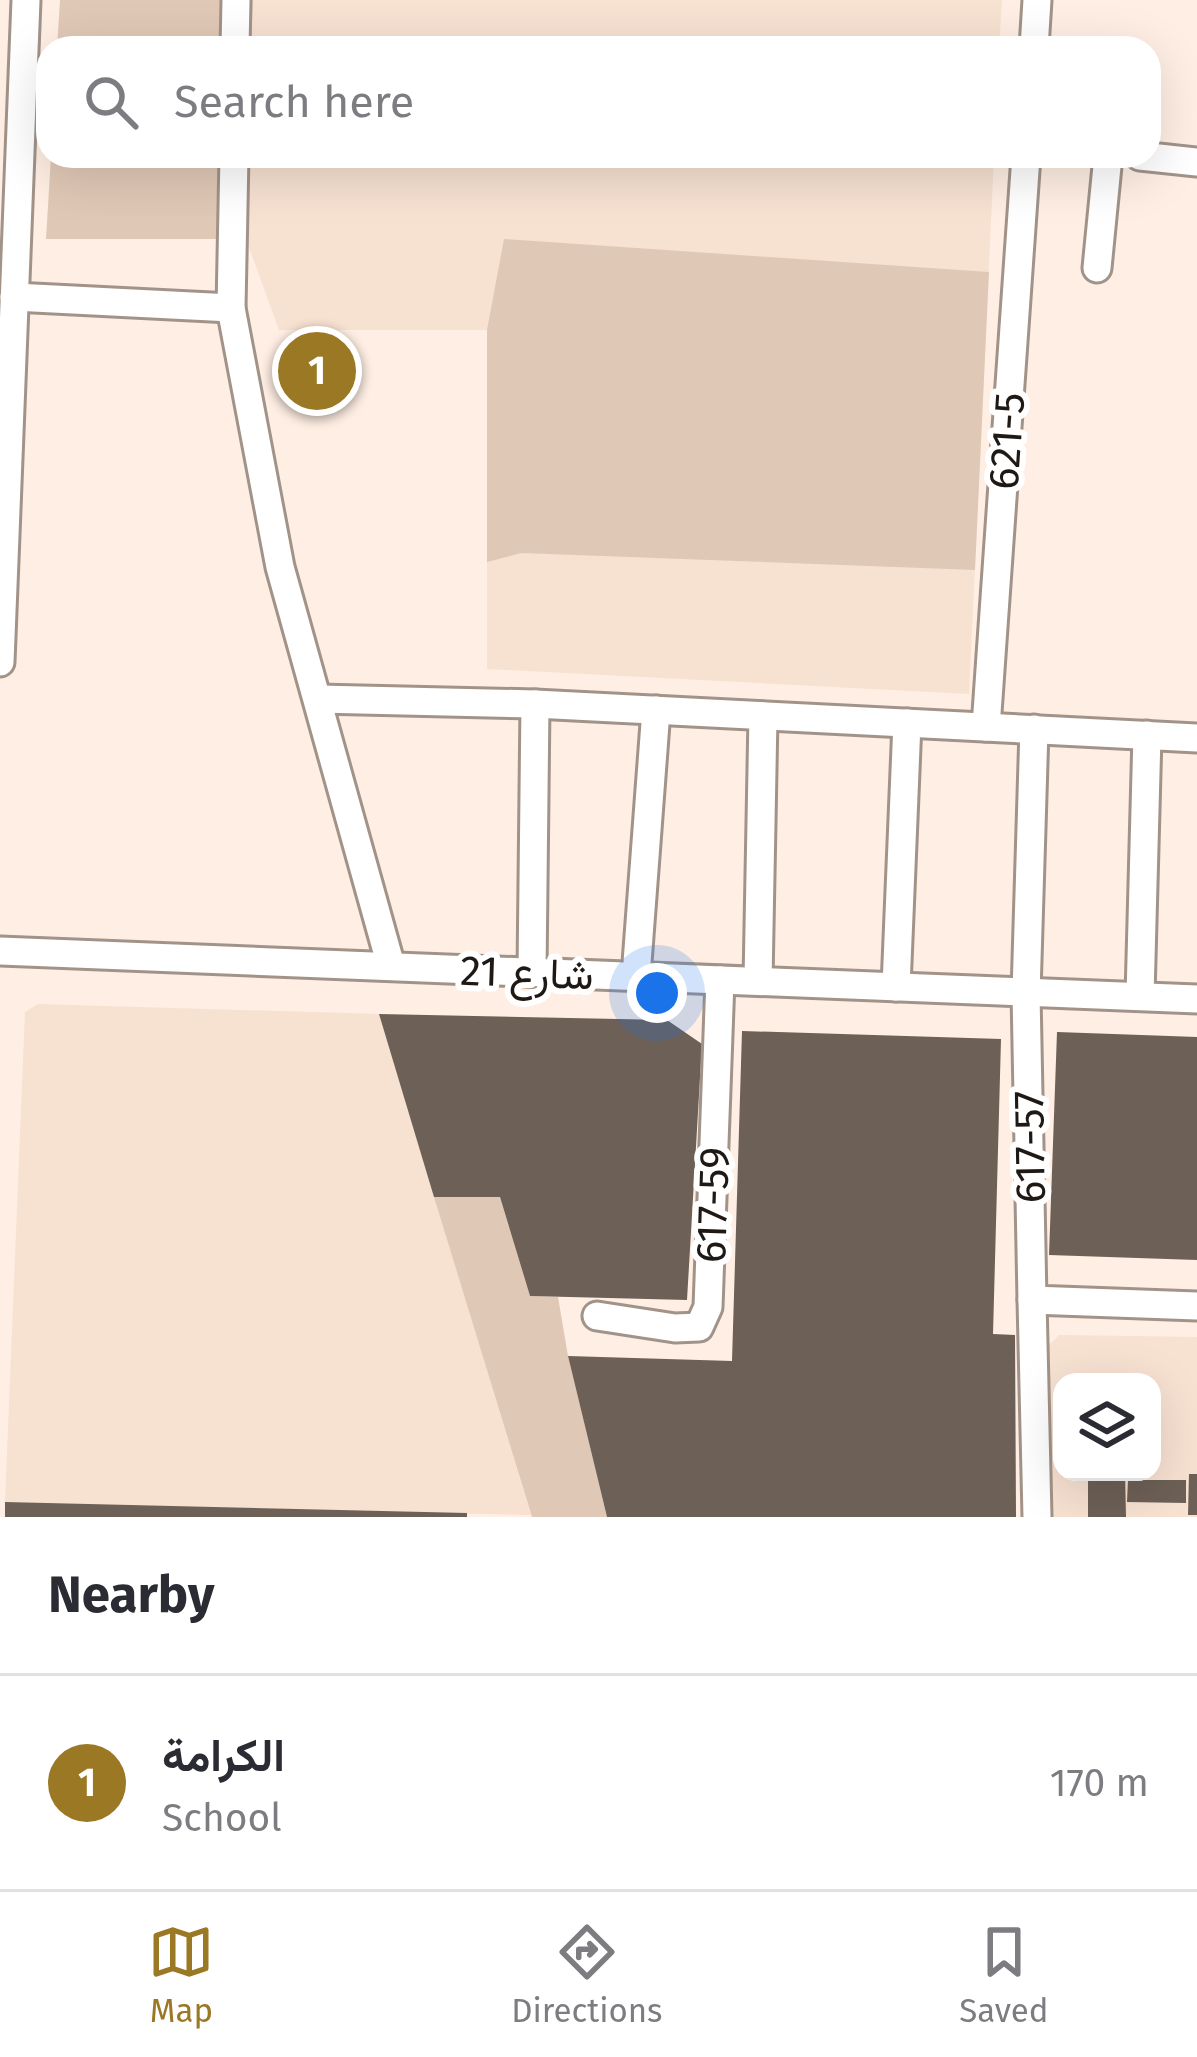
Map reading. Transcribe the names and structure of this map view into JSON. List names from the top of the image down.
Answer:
{
  "streets": {
    "street": [
      "621-5",
      "شارع 21",
      "617-57",
      "617-59"
    ]
  },
  "crossings": [
    ["شارع 21", "617-57"],
    ["شارع 21", "617-59"]
  ],
  "page": {
    "search": "Search here",
    "pins": "1",
    "heading": "Nearby",
    "list": [
      {
        "mark": "1",
        "name": "الكرامة",
        "note": "School",
        "value": "170 m"
      }
    ],
    "nav": ["Map", "Directions", "Saved"]
  }
}
